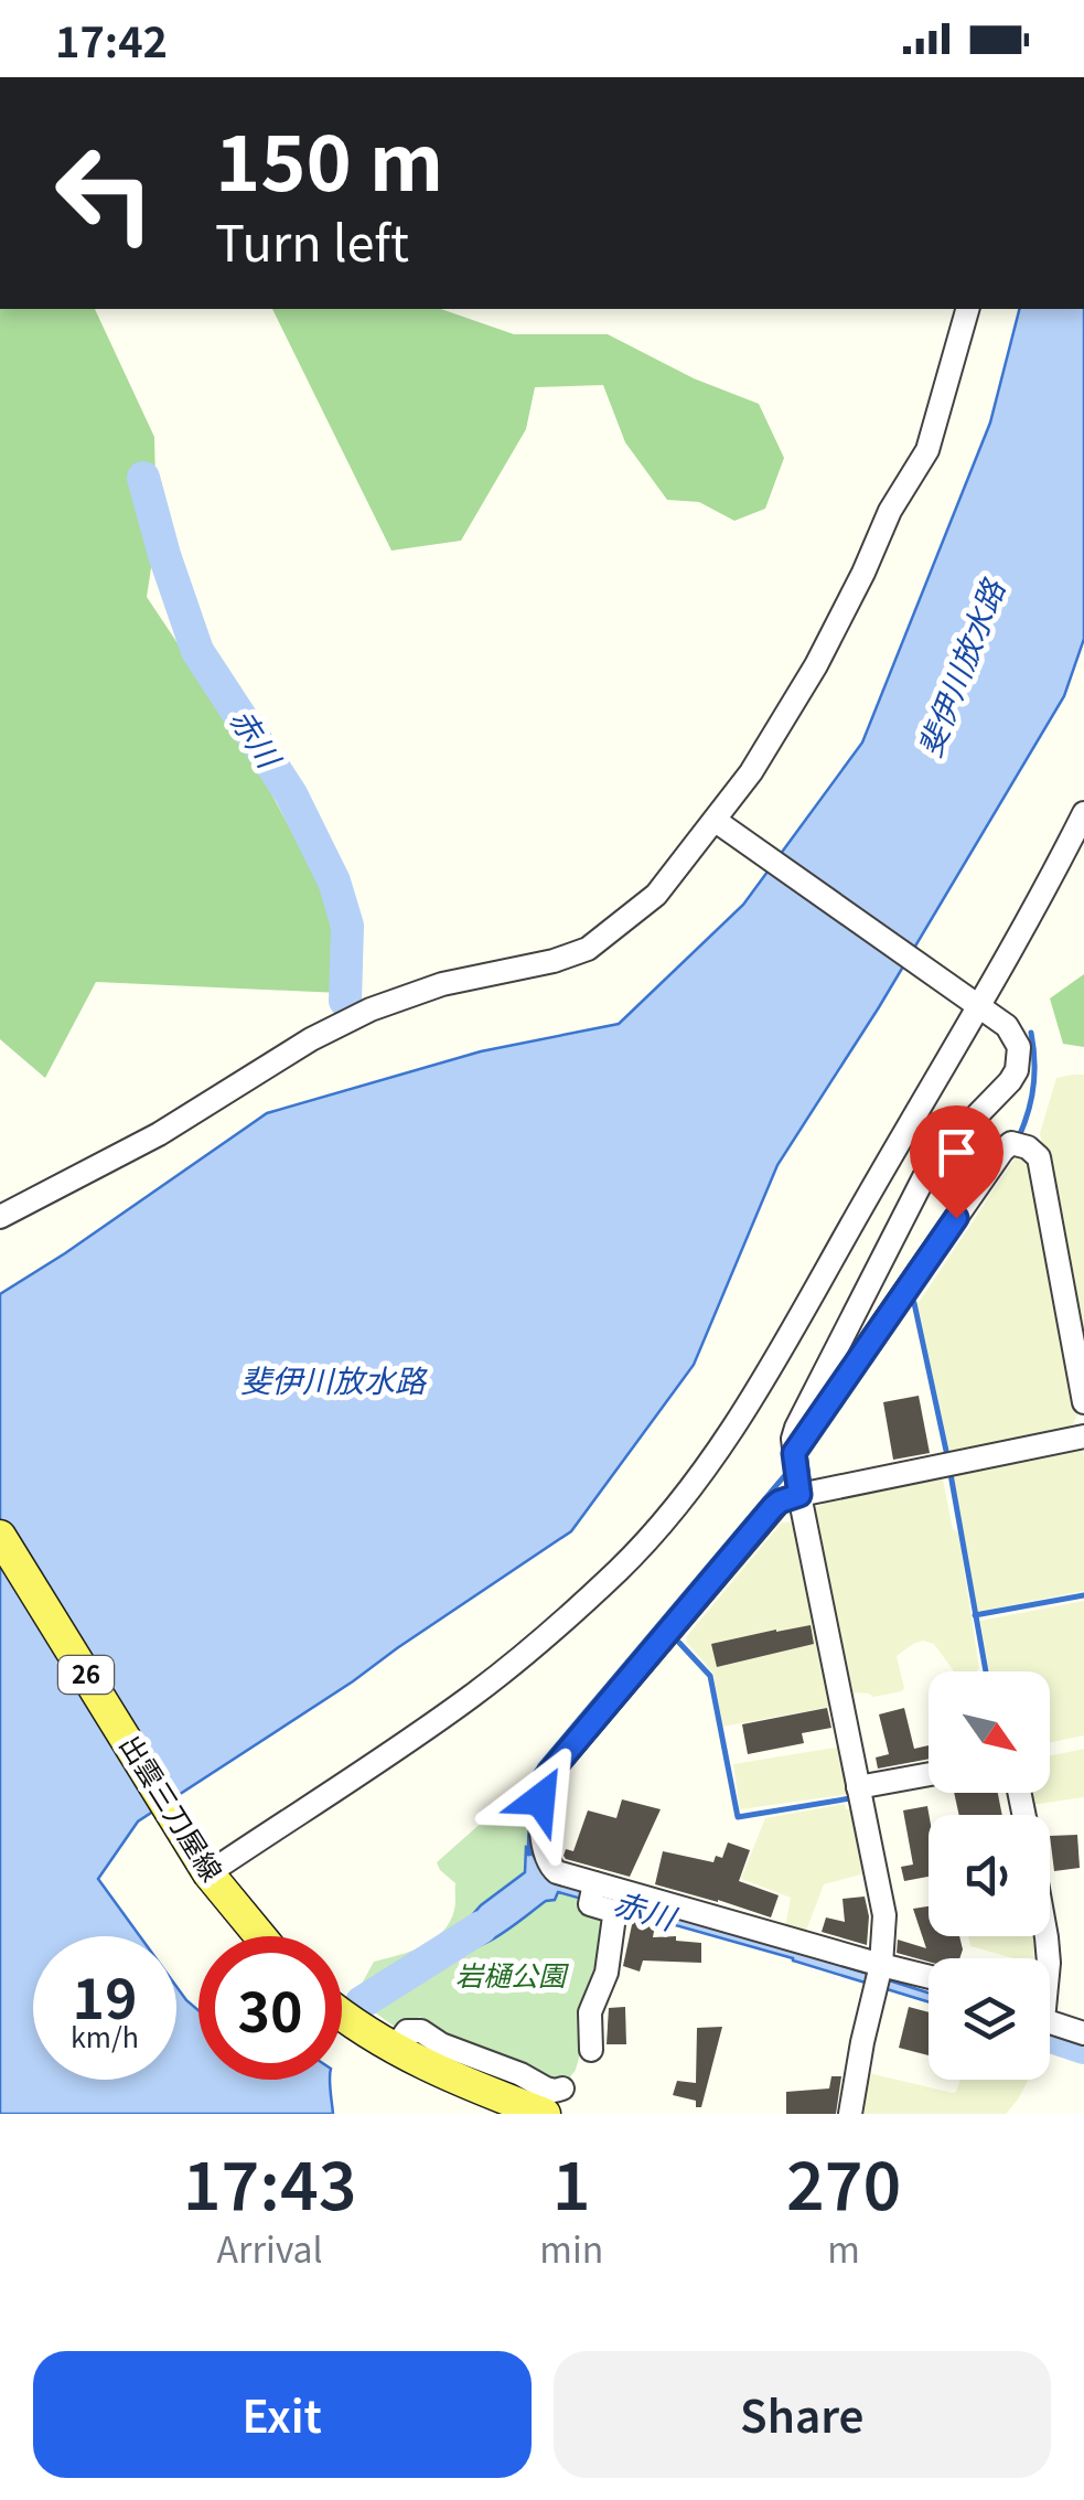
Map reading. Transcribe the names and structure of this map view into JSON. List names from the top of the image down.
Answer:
{
  "streets": {
    "main road": ["26", "出雲三刀屋線"]
  },
  "water": ["斐伊川放水路", "赤川"],
  "parks": ["岩樋公園"],
  "north": "bottom right",
  "page": {
    "status": "17:42",
    "turn": ["150 m", "Turn left"],
    "speed": "19 km/h",
    "limit": "30",
    "eta": [
      "17:43",
      "Arrival",
      "1",
      "min",
      "270",
      "m"
    ],
    "buttons": ["Exit", "Share"]
  }
}
